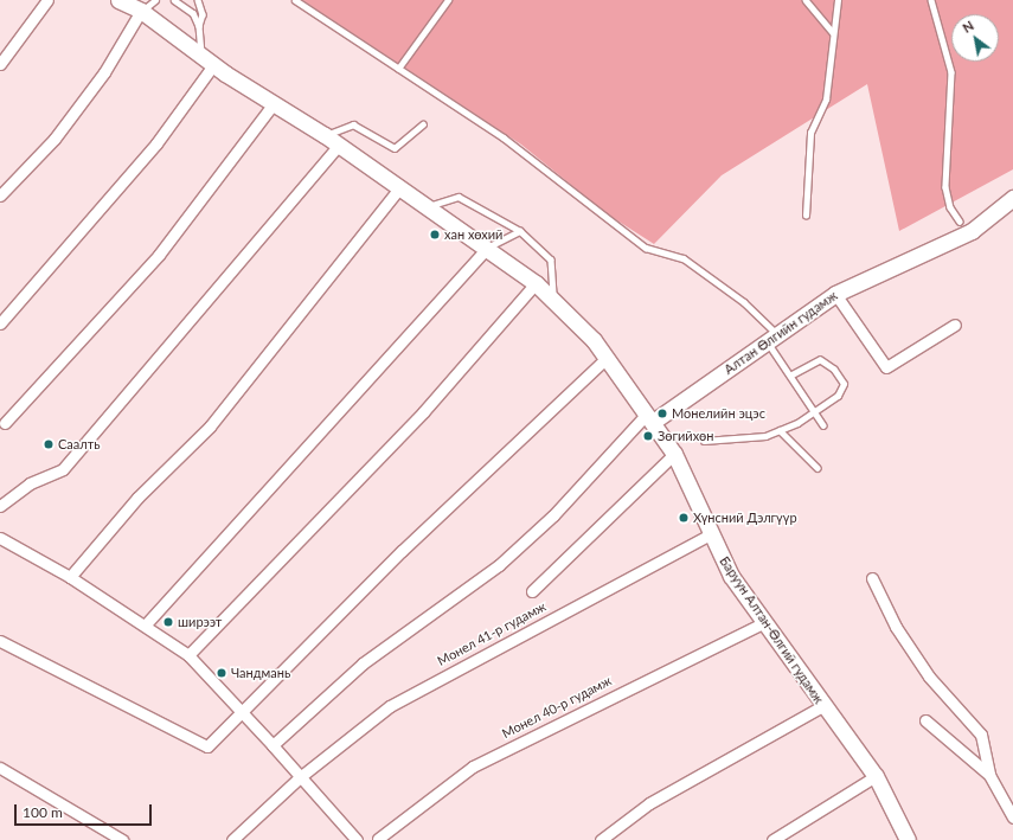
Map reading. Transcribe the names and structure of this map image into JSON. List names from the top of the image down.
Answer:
{
  "streets": {
    "main road": ["Алтан Өлгийн гудамж", "Баруун Алтан-Өлгий гудамж"],
    "street": ["Монел 41-р гудамж", "Монел 40-р гудамж"]
  },
  "crossings": [
    ["Алтан Өлгийн гудамж", "Баруун Алтан-Өлгий гудамж"],
    ["Баруун Алтан-Өлгий гудамж", "Монел 41-р гудамж"],
    ["Баруун Алтан-Өлгий гудамж", "Монел 40-р гудамж"]
  ],
  "places": [
    "хан хөхий",
    "Монелийн эцэс",
    "Зөгийхөн",
    "Саалть",
    "Хүнсний Дэлгүүр",
    "ширээт",
    "Чандмань"
  ],
  "scale_bar": "100 m",
  "north": "top left"
}
